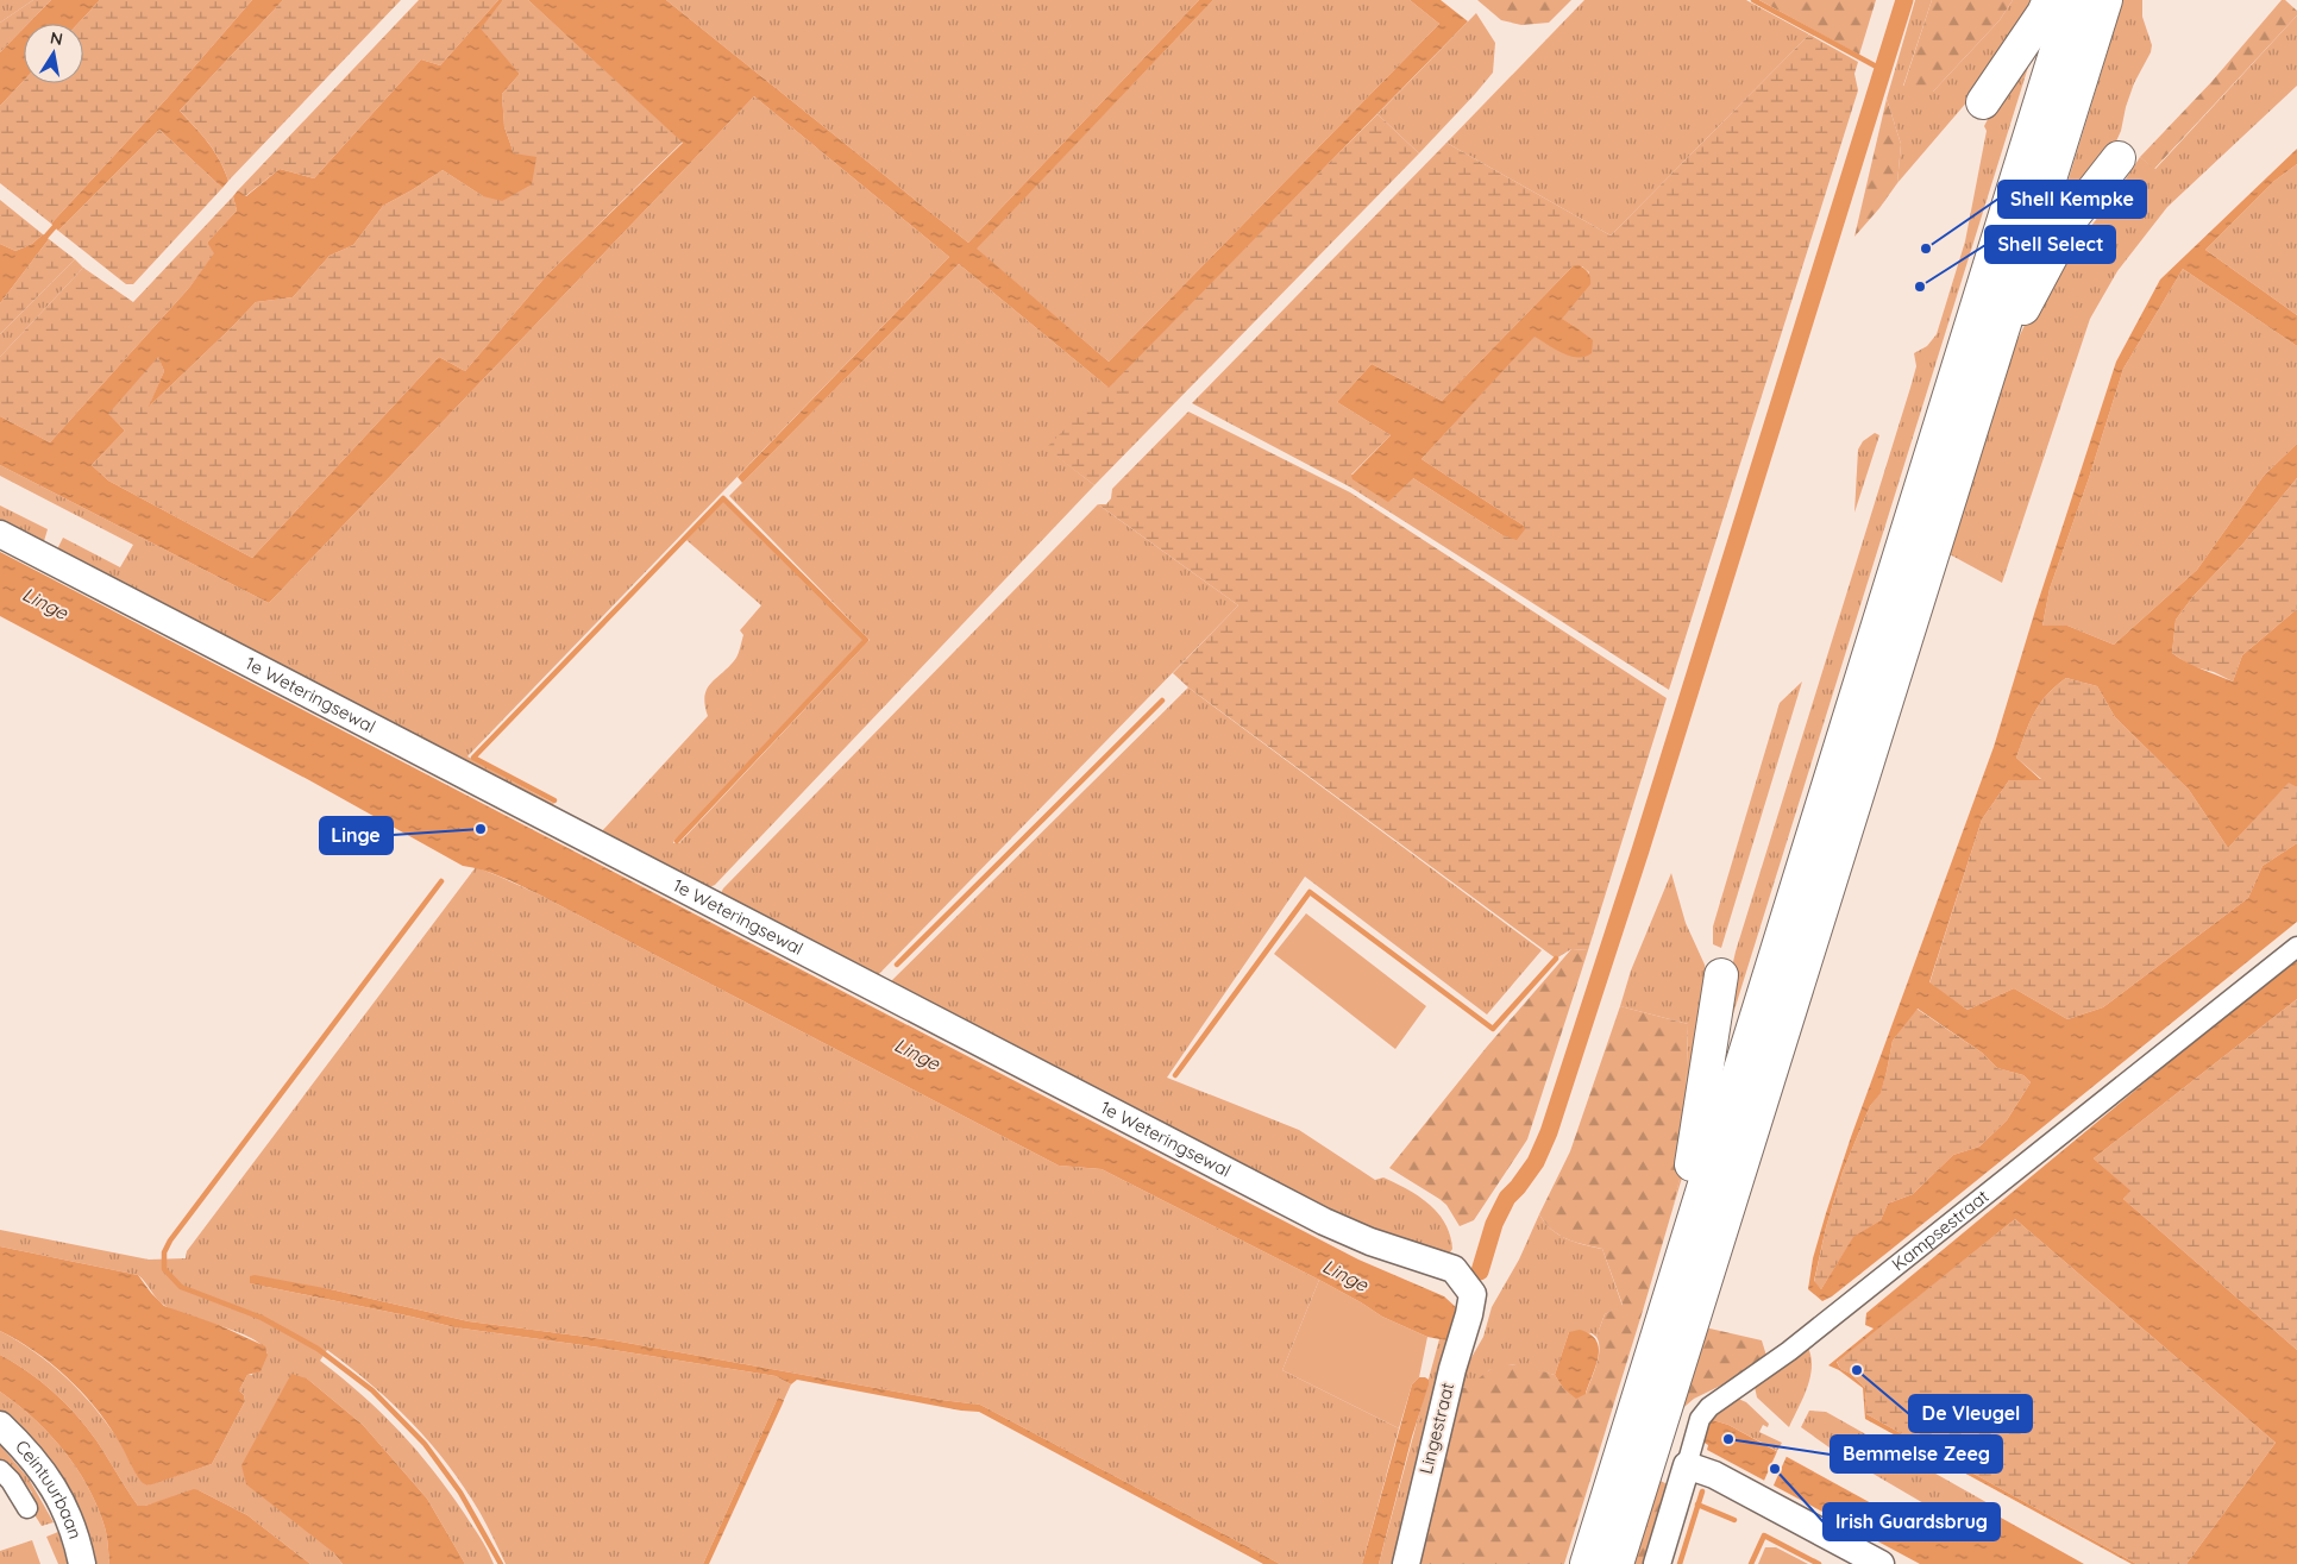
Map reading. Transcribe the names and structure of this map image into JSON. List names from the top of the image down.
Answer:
{
  "streets": {
    "street": [
      "1e Weteringsewal",
      "Kampsestraat",
      "Lingestraat",
      "Ceintuurbaan"
    ]
  },
  "crossings": [
    ["1e Weteringsewal", "Lingestraat"]
  ],
  "water": ["Linge"],
  "places": [
    "Shell Kempke",
    "Shell Select",
    "Linge",
    "De Vleugel",
    "Bemmelse Zeeg",
    "Irish Guardsbrug"
  ],
  "north": "top"
}
